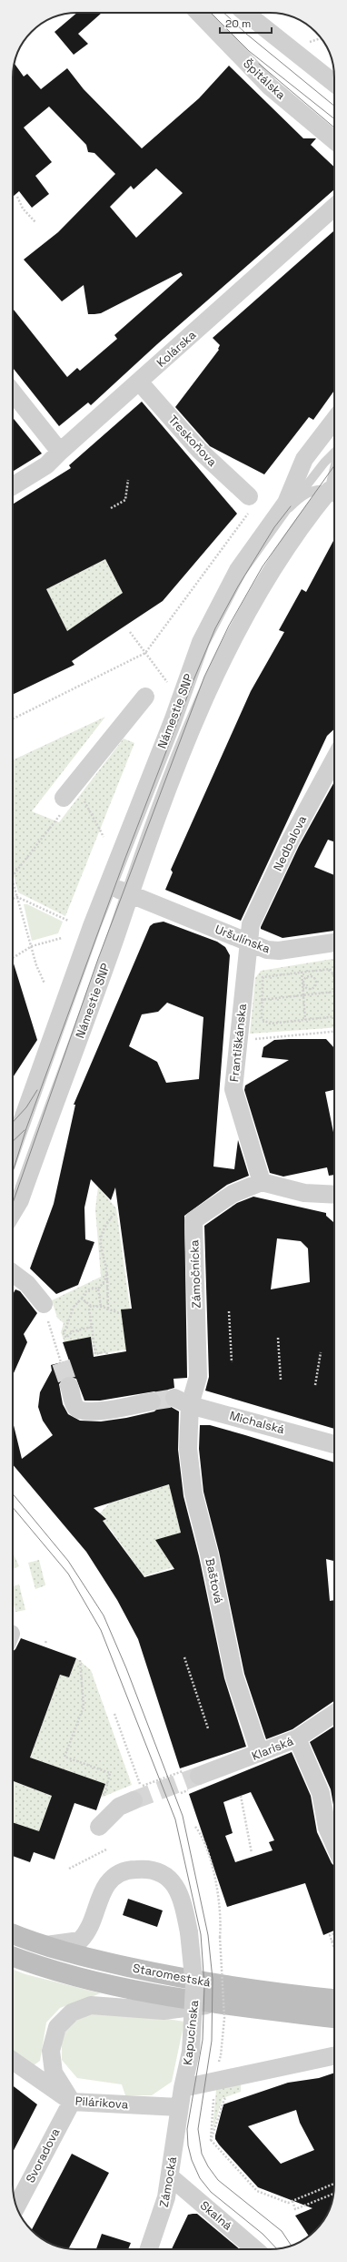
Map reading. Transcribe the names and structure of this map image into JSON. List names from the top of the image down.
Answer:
{
  "streets": {
    "main road": ["Staromestská"],
    "street": [
      "Špitálska",
      "Kolárska",
      "Treskoňova",
      "Námestie SNP",
      "Nedbalova",
      "Uršulínska",
      "Františkánska",
      "Zámočnícka",
      "Michalská",
      "Baštová",
      "Klariská",
      "Kapucínska",
      "Pilárikova",
      "Svoradova",
      "Zámocká",
      "Skalná"
    ]
  },
  "crossings": [
    ["Kolárska", "Treskoňova"],
    ["Námestie SNP", "Uršulínska"],
    ["Nedbalova", "Uršulínska"],
    ["Nedbalova", "Františkánska"],
    ["Uršulínska", "Františkánska"],
    ["Františkánska", "Zámočnícka"],
    ["Zámočnícka", "Michalská"],
    ["Zámočnícka", "Baštová"],
    ["Michalská", "Baštová"],
    ["Baštová", "Klariská"],
    ["Staromestská", "Kapucínska"],
    ["Pilárikova", "Svoradova"],
    ["Pilárikova", "Zámocká"],
    ["Zámocká", "Skalná"]
  ],
  "scale_bar": "20 m"
}
